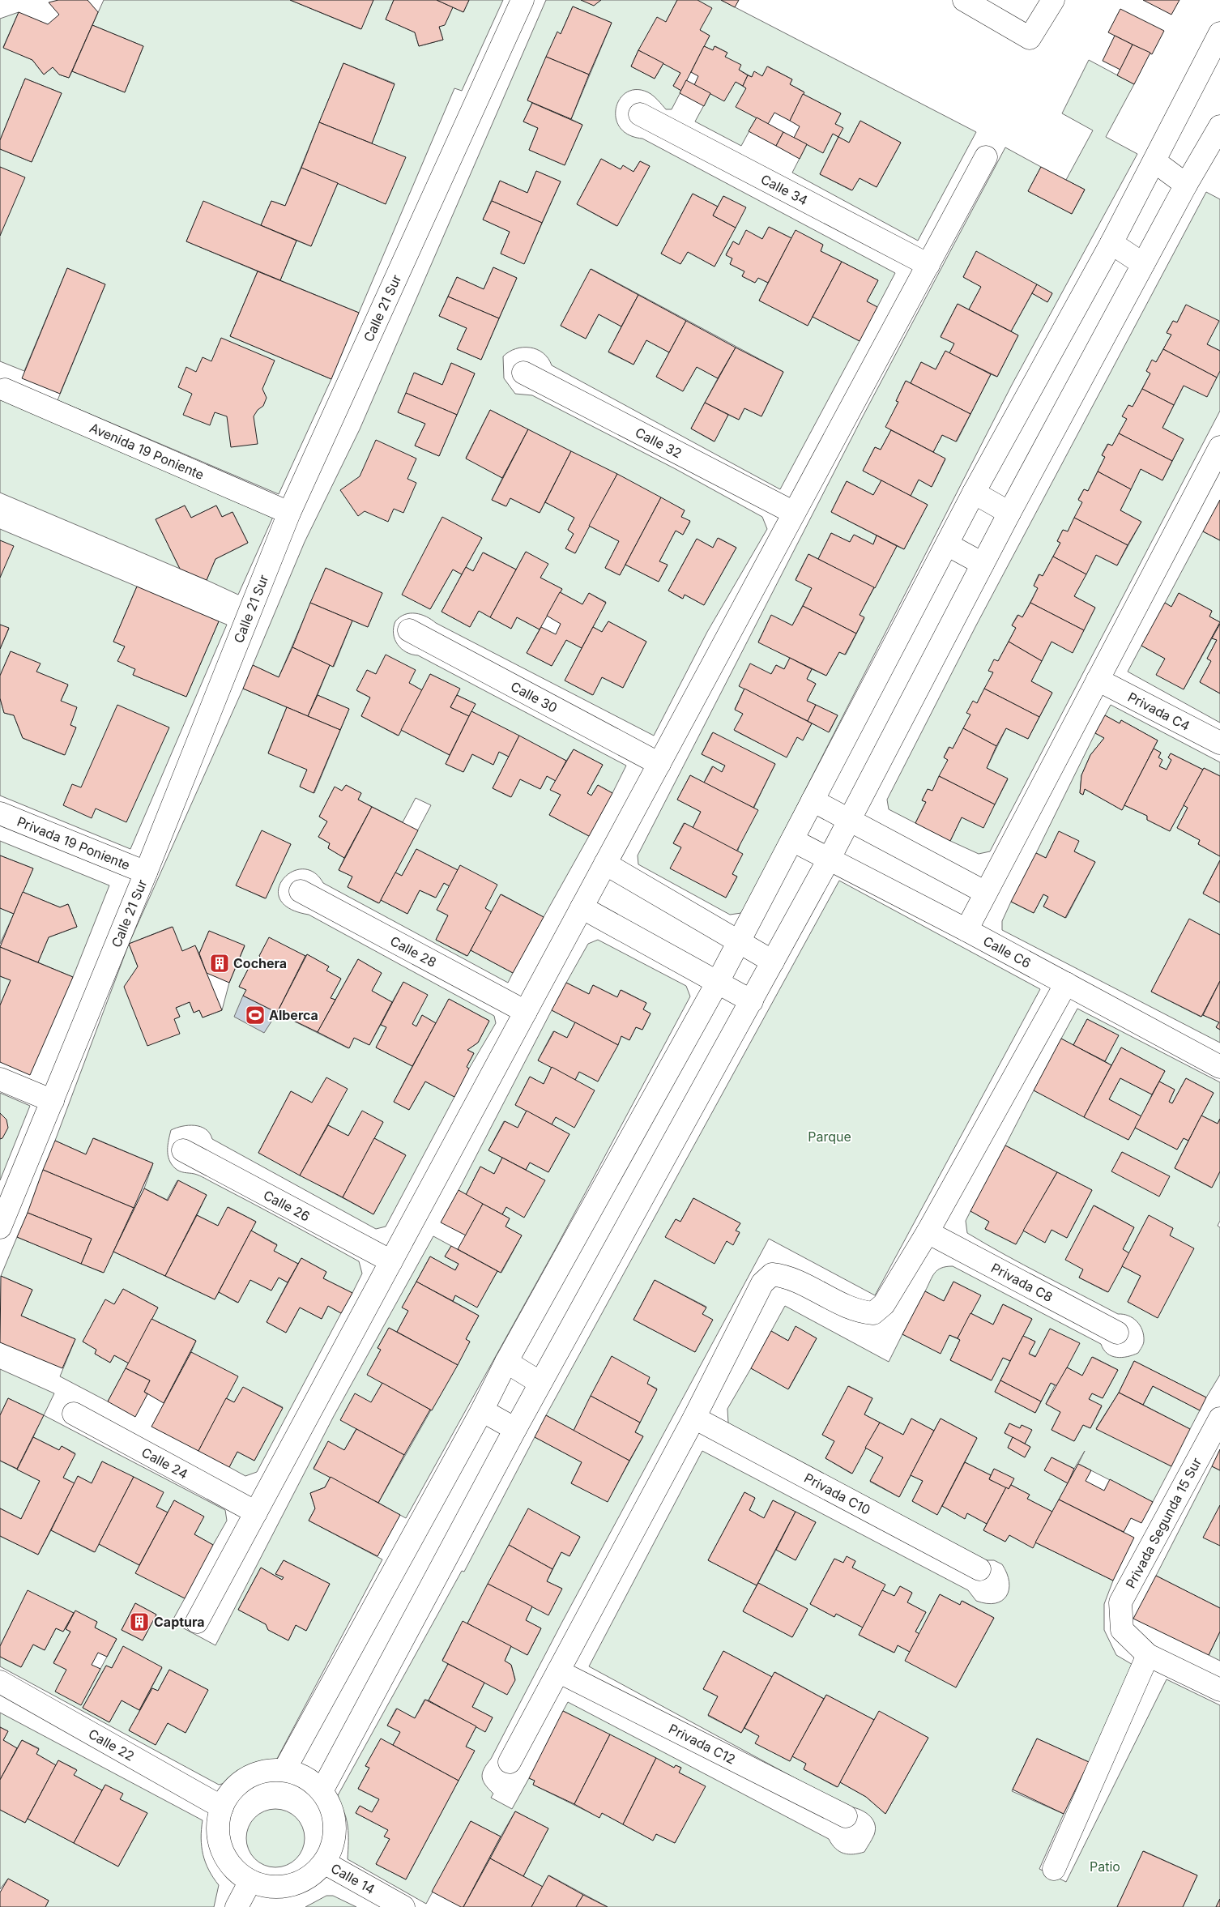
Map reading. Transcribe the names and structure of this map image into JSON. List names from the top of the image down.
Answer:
{
  "streets": {
    "street": [
      "Calle 34",
      "Calle 21 Sur",
      "Calle 32",
      "Avenida 19 Poniente",
      "Calle 30",
      "Privada C4",
      "Privada 19 Poniente",
      "Calle 28",
      "Calle C6",
      "Calle 26",
      "Privada C8",
      "Calle 24",
      "Privada C10",
      "Privada Segunda 15 Sur",
      "Calle 22",
      "Privada C12",
      "Calle 14"
    ]
  },
  "crossings": [
    ["Calle 21 Sur", "Avenida 19 Poniente"],
    ["Calle 21 Sur", "Privada 19 Poniente"],
    ["Calle 22", "Calle 14"]
  ],
  "parks": ["Parque", "Patio"],
  "places": {
    "building": ["Cochera", "Captura"],
    "sports": ["Alberca"]
  }
}
